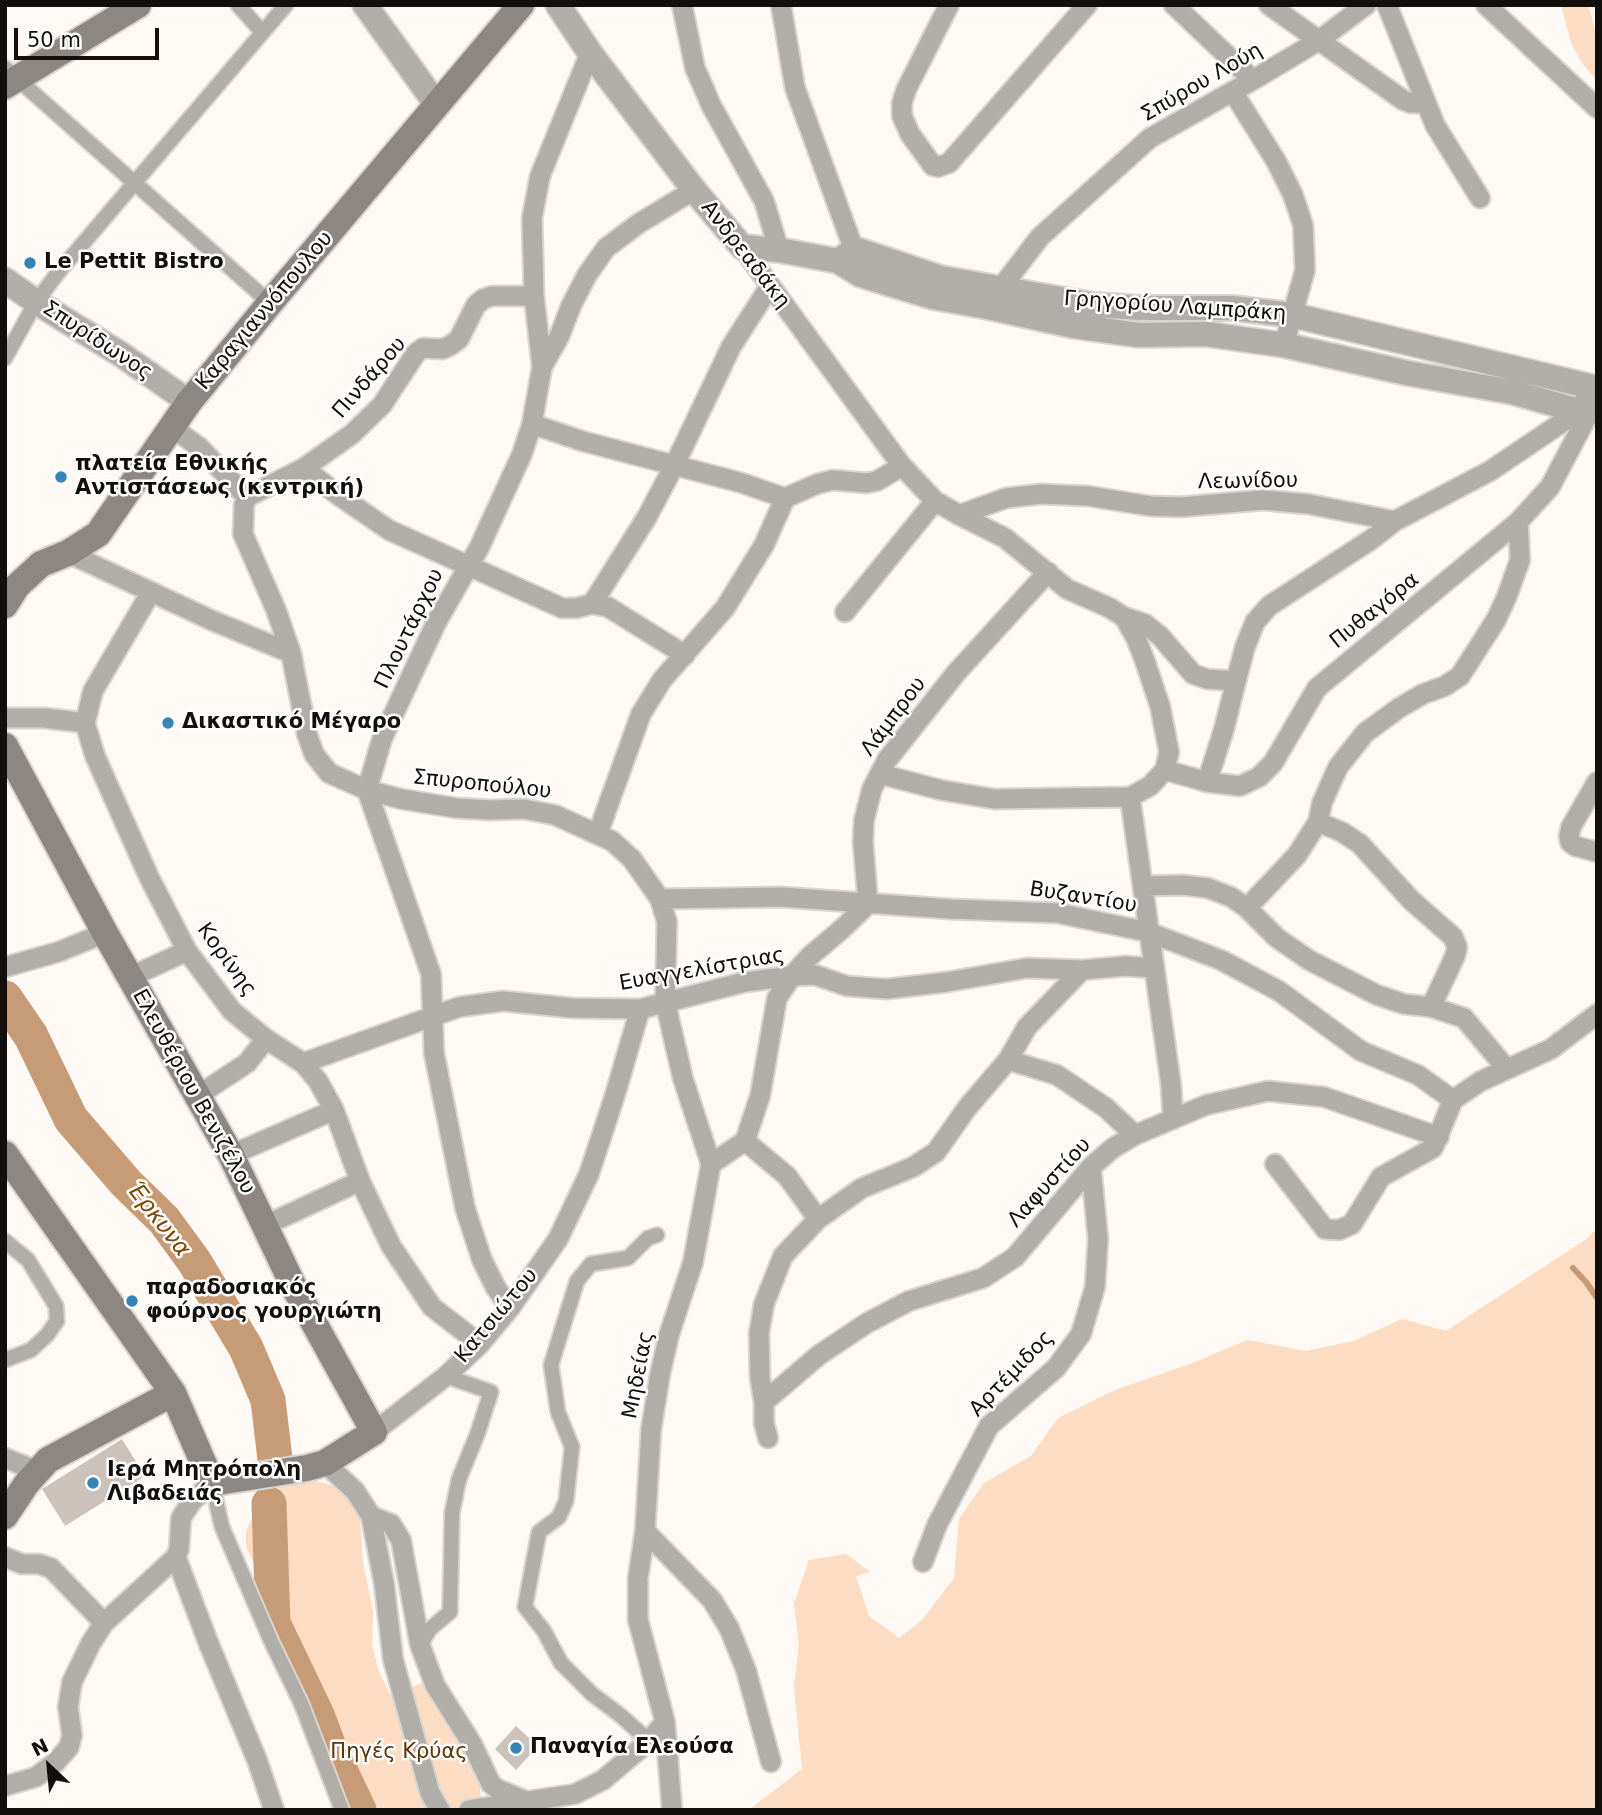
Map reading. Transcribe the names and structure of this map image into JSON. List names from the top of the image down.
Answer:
{
  "streets": {
    "main road": ["Καραγιαννόπουλου", "Ελευθέριου Βενιζέλου", "Κατσιώτου"],
    "street": [
      "Σπύρου Λούη",
      "Ανδρεαδάκη",
      "Γρηγορίου Λαμπράκη",
      "Σπυρίδωνος",
      "Πινδάρου",
      "Λεωνίδου",
      "Πυθαγόρα",
      "Πλουτάρχου",
      "Λάμπρου",
      "Σπυροπούλου",
      "Βυζαντίου",
      "Κορίνης",
      "Ευαγγελίστριας",
      "Λαφυστίου",
      "Αρτέμιδος",
      "Μηδείας"
    ]
  },
  "crossings": [
    ["Σπύρου Λούη", "Γρηγορίου Λαμπράκη"],
    ["Ανδρεαδάκη", "Γρηγορίου Λαμπράκη"],
    ["Ανδρεαδάκη", "Πλουτάρχου"],
    ["Γρηγορίου Λαμπράκη", "Πυθαγόρα"],
    ["Καραγιαννόπουλου", "Σπυρίδωνος"],
    ["Πινδάρου", "Πλουτάρχου"],
    ["Πινδάρου", "Σπυροπούλου"],
    ["Πλουτάρχου", "Σπυροπούλου"],
    ["Λάμπρου", "Βυζαντίου"],
    ["Σπυροπούλου", "Βυζαντίου"],
    ["Σπυροπούλου", "Ευαγγελίστριας"],
    ["Σπυροπούλου", "Μηδείας"],
    ["Κορίνης", "Ευαγγελίστριας"],
    ["Κορίνης", "Κατσιώτου"],
    ["Ευαγγελίστριας", "Κατσιώτου"],
    ["Ελευθέριου Βενιζέλου", "Κατσιώτου"],
    ["Λαφυστίου", "Αρτέμιδος"]
  ],
  "water": ["Έρκυνα"],
  "parks": ["Πηγές Κρύας"],
  "places": [
    "Le Pettit Bistro",
    "πλατεία Εθνικής Αντιστάσεως (κεντρική)",
    "Δικαστικό Μέγαρο",
    "παραδοσιακός φούρνος γουργιώτη",
    "Ιερά Μητρόπολη Λιβαδειάς",
    "Παναγία Ελεούσα"
  ],
  "scale_bar": "50 m",
  "north": "top left"
}
